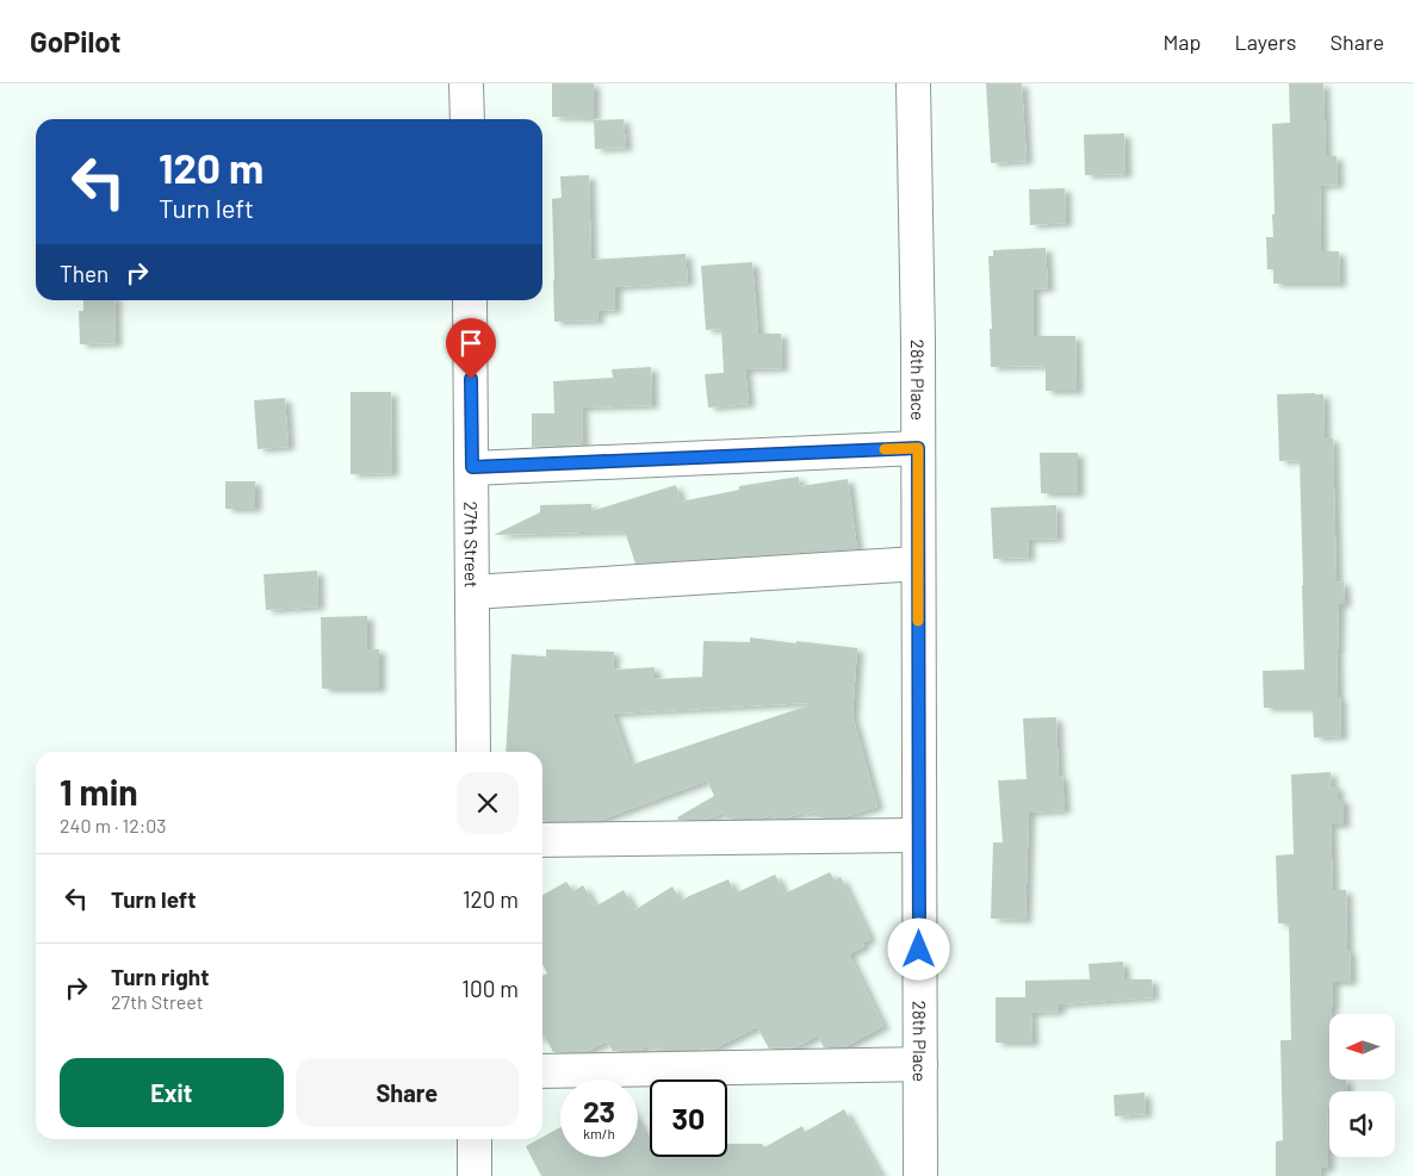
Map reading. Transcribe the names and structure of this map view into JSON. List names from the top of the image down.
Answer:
{
  "streets": {
    "street": ["28th Place", "27th Street"]
  },
  "north": "left",
  "page": {
    "header": "GoPilot",
    "nav": ["Map", "Layers", "Share"],
    "turn": ["120 m", "Turn left"],
    "then": "Then",
    "heading": ["1 min", "240 m · 12:03"],
    "list": [
      {
        "name": "Turn left",
        "value": "120 m"
      },
      {
        "name": "Turn right",
        "note": "27th Street",
        "value": "100 m"
      }
    ],
    "buttons": ["Exit", "Share"],
    "speed": "23 km/h",
    "limit": "30"
  }
}
